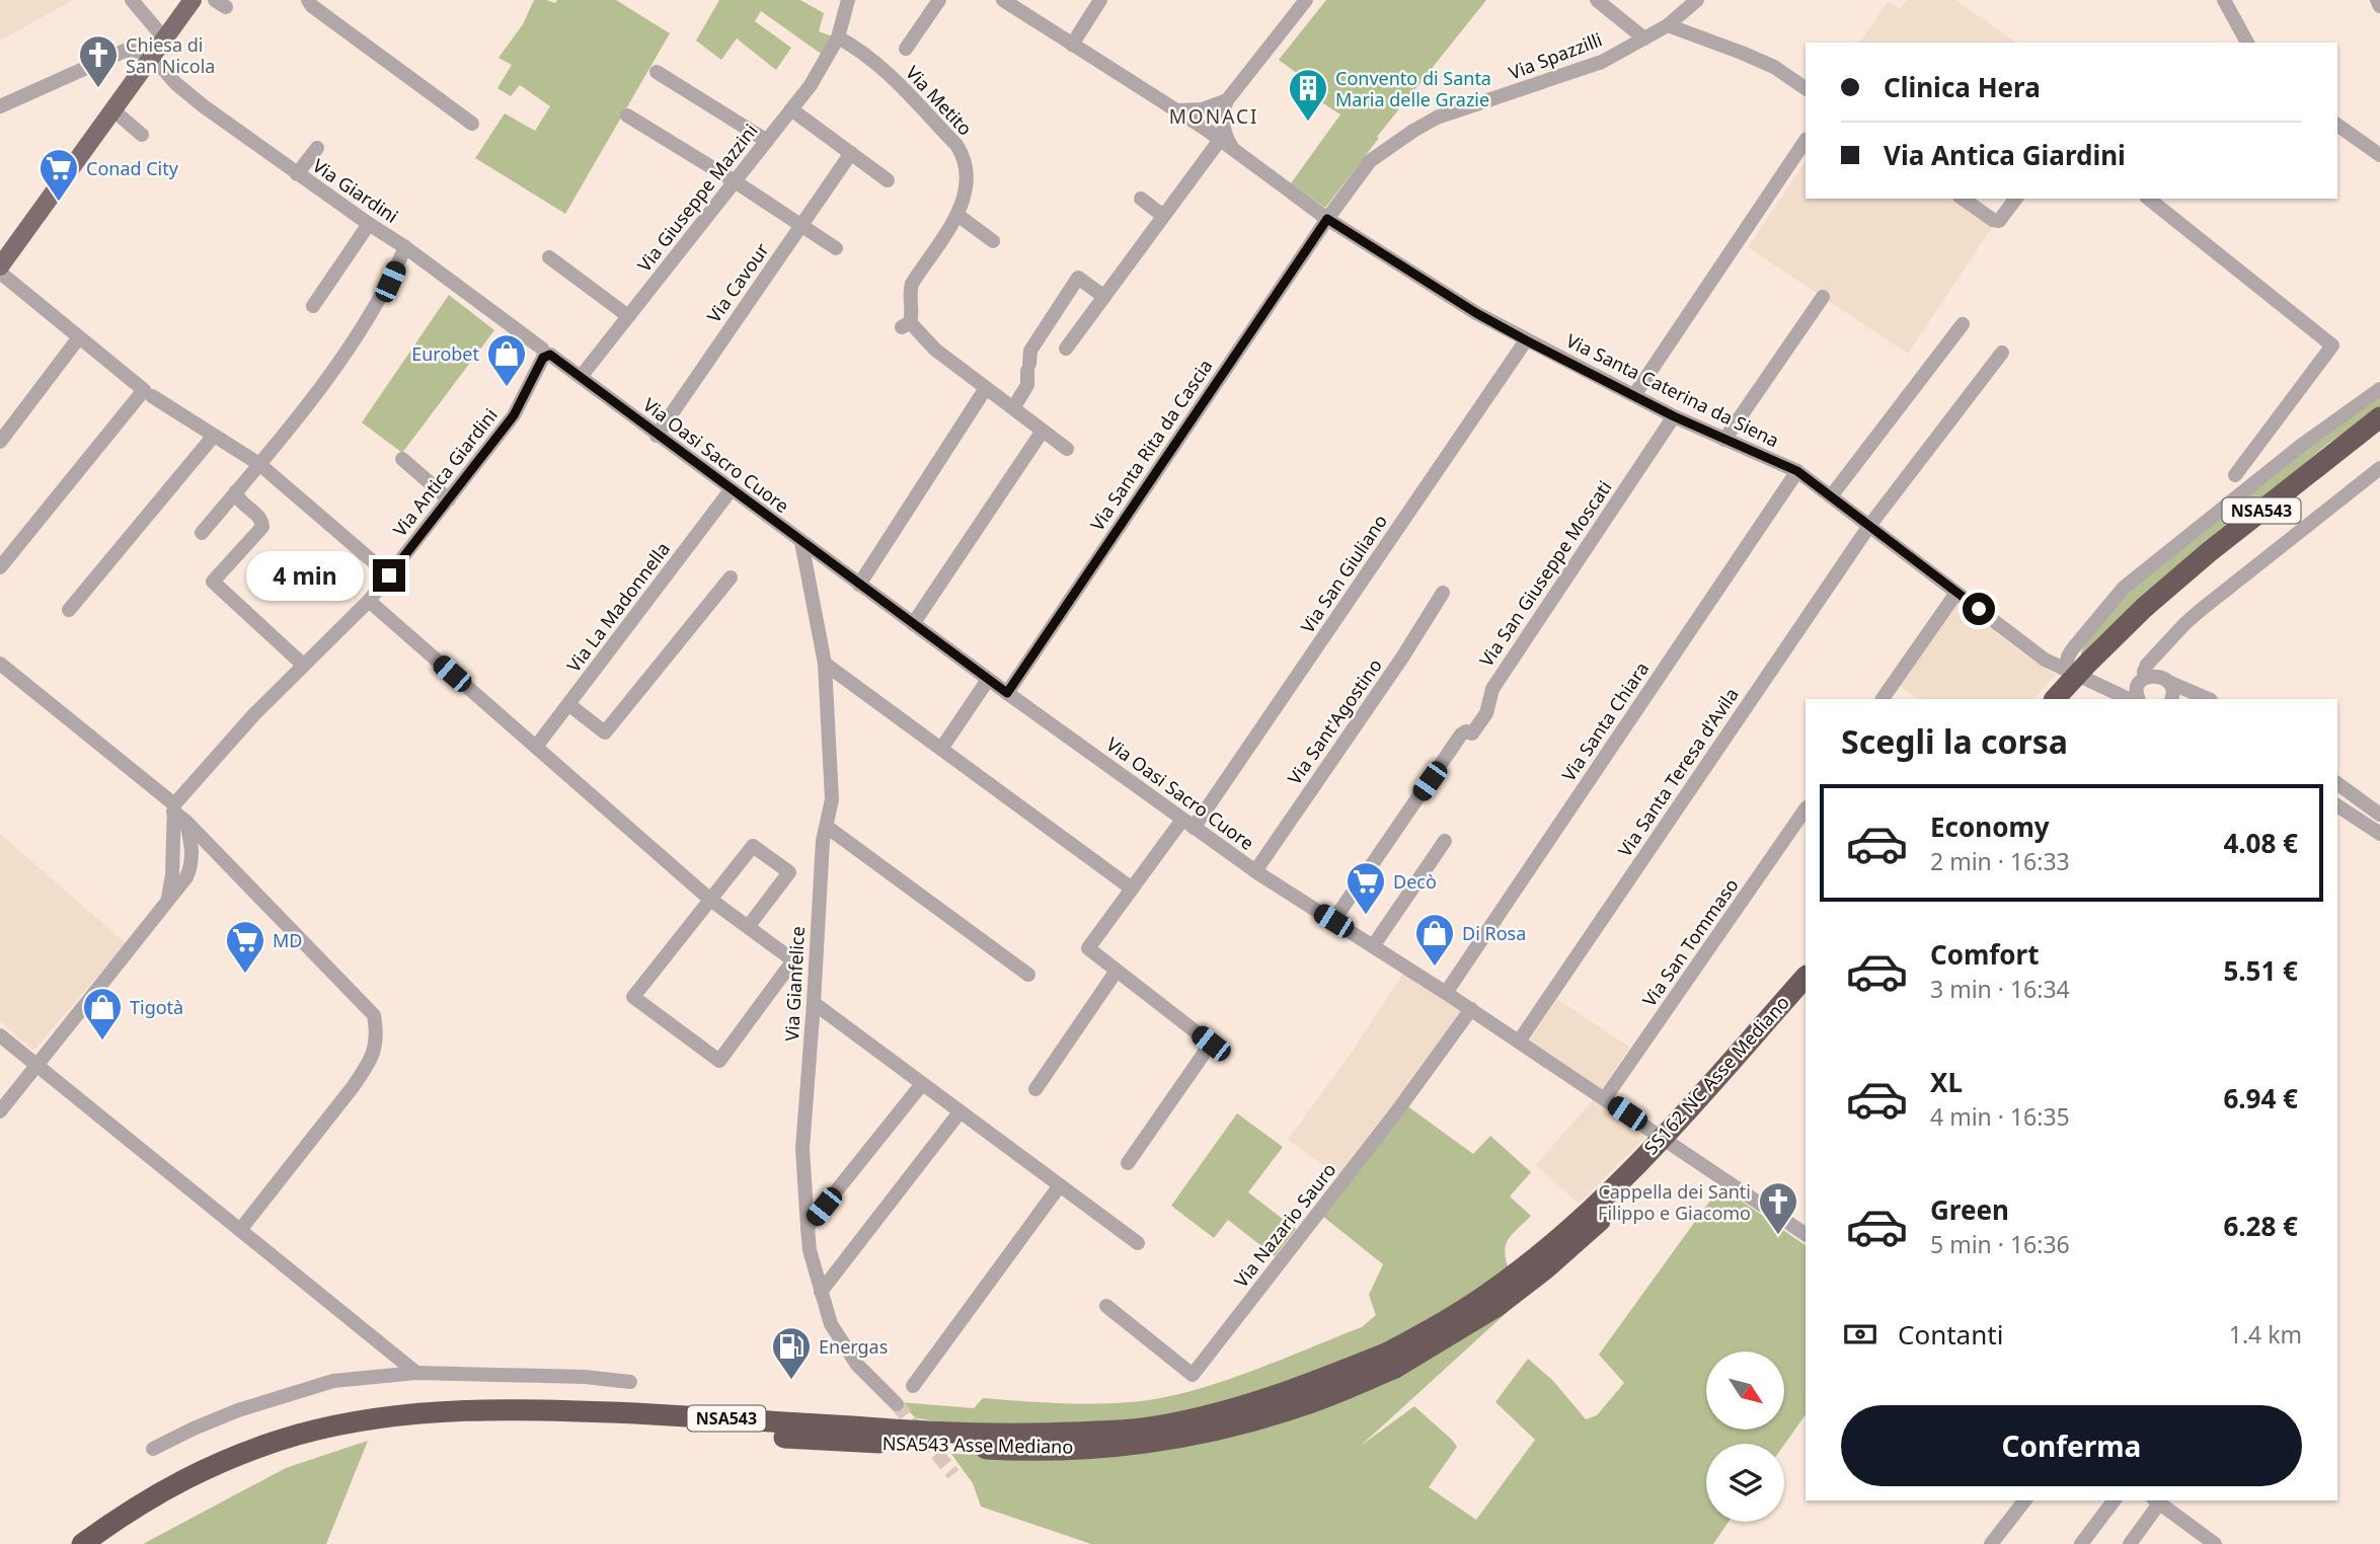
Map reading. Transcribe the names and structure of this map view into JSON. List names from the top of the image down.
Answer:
{
  "streets": {
    "highway": ["NSA543", "SS162 NC Asse Mediano", "NSA543 Asse Mediano"],
    "street": [
      "Via Spazzilli",
      "Via Metito",
      "Via Giardini",
      "Via Giuseppe Mazzini",
      "Via Cavour",
      "Via Santa Caterina da Siena",
      "Via Santa Rita da Cascia",
      "Via Oasi Sacro Cuore",
      "Via Antica Giardini",
      "Via San Giuliano",
      "Via San Giuseppe Moscati",
      "Via La Madonnella",
      "Via Sant'Agostino",
      "Via Santa Chiara",
      "Via Santa Teresa d'Avila",
      "Via San Tommaso",
      "Via Gianfelice",
      "Via Nazario Sauro"
    ]
  },
  "crossings": [
    ["Via Spazzilli", "Via Santa Caterina da Siena"],
    ["Via Spazzilli", "Via Santa Rita da Cascia"],
    ["Via Metito", "Via Giuseppe Mazzini"],
    ["Via Giardini", "Via Oasi Sacro Cuore"],
    ["Via Giardini", "Via Antica Giardini"],
    ["Via Giuseppe Mazzini", "Via Oasi Sacro Cuore"],
    ["Via Cavour", "Via Oasi Sacro Cuore"],
    ["Via Santa Caterina da Siena", "Via Santa Rita da Cascia"],
    ["Via Santa Caterina da Siena", "Via San Giuliano"],
    ["Via Santa Caterina da Siena", "Via San Giuseppe Moscati"],
    ["Via Santa Caterina da Siena", "Via Santa Chiara"],
    ["Via Santa Caterina da Siena", "Via Santa Teresa d'Avila"],
    ["Via Santa Rita da Cascia", "Via Oasi Sacro Cuore"],
    ["Via Oasi Sacro Cuore", "Via Antica Giardini"],
    ["Via Oasi Sacro Cuore", "Via San Giuliano"],
    ["Via Oasi Sacro Cuore", "Via San Giuseppe Moscati"],
    ["Via Oasi Sacro Cuore", "Via La Madonnella"],
    ["Via Oasi Sacro Cuore", "Via Sant'Agostino"],
    ["Via Oasi Sacro Cuore", "Via Santa Chiara"],
    ["Via Oasi Sacro Cuore", "Via Santa Teresa d'Avila"],
    ["Via Oasi Sacro Cuore", "Via San Tommaso"],
    ["Via Oasi Sacro Cuore", "Via Gianfelice"],
    ["Via Oasi Sacro Cuore", "Via Nazario Sauro"],
    ["SS162 NC Asse Mediano", "NSA543 Asse Mediano"]
  ],
  "districts": ["MONACI"],
  "places": {
    "church": ["Chiesa di San Nicola", "Cappella dei Santi Filippo e Giacomo"],
    "building": ["Convento di Santa Maria delle Grazie"],
    "supermarket": ["Conad City", "Decò", "MD"],
    "shop": ["Eurobet", "Di Rosa", "Tigotà"],
    "fuel station": ["Energas"]
  },
  "north": "bottom right",
  "page": {
    "banner": ["Clinica Hera", "Via Antica Giardini"],
    "bubble": "4 min",
    "heading": "Scegli la corsa",
    "list": [
      {
        "name": "Economy",
        "note": "2 min · 16:33",
        "value": "4.08 €"
      },
      {
        "name": "Comfort",
        "note": "3 min · 16:34",
        "value": "5.51 €"
      },
      {
        "name": "XL",
        "note": "4 min · 16:35",
        "value": "6.94 €"
      },
      {
        "name": "Green",
        "note": "5 min · 16:36",
        "value": "6.28 €"
      }
    ],
    "pay": ["Contanti", "1.4 km"],
    "buttons": "Conferma"
  }
}
